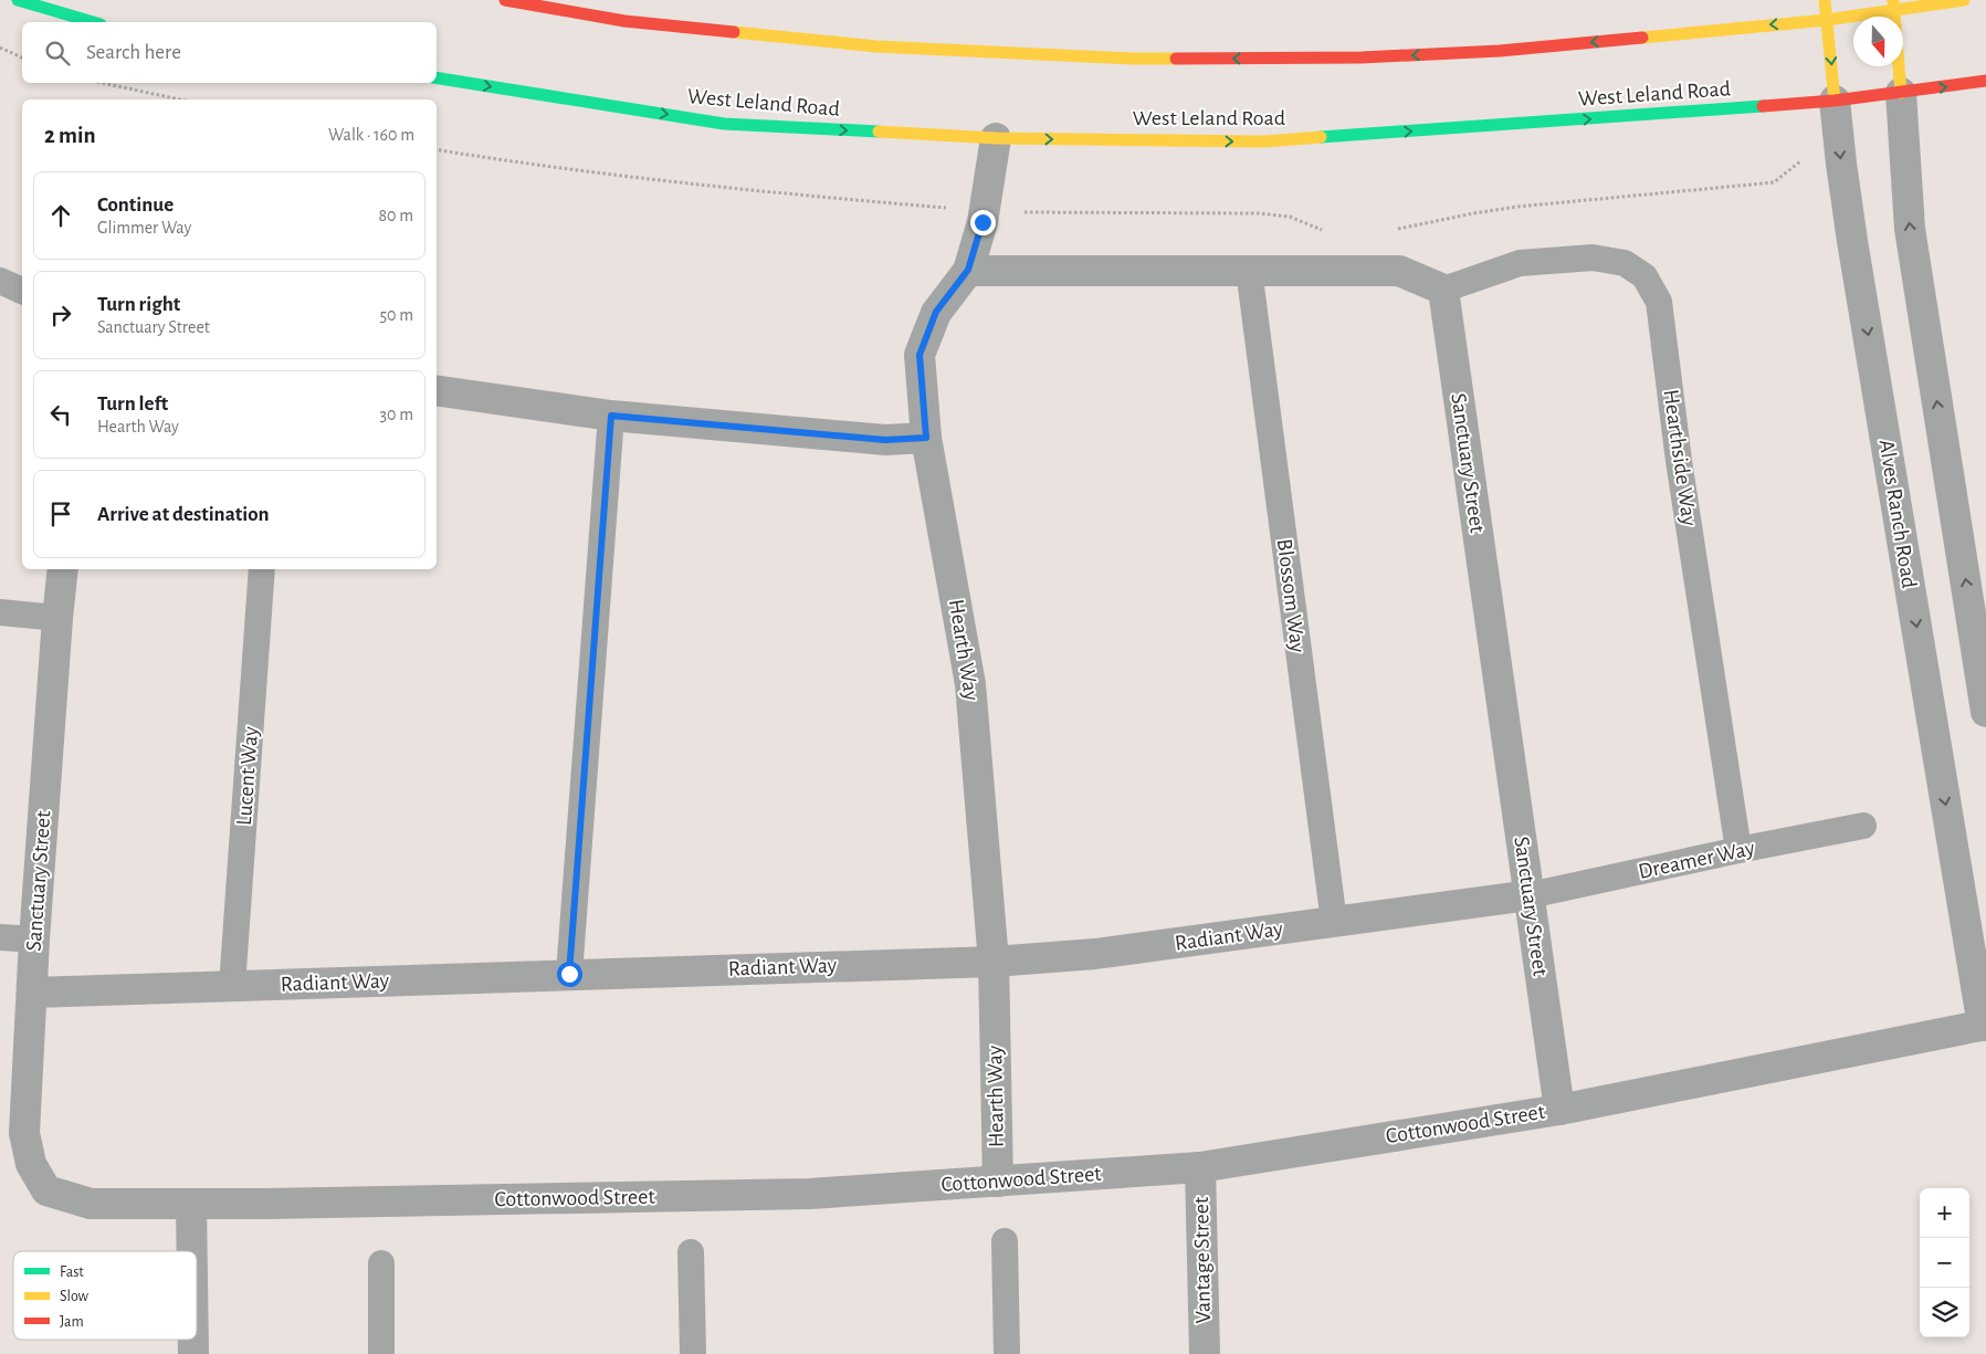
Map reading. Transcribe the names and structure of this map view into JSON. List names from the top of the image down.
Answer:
{
  "streets": {
    "main road": ["West Leland Road", "Alves Ranch Road"],
    "street": [
      "Sanctuary Street",
      "Hearth Way",
      "Radiant Way",
      "Cottonwood Street",
      "Vantage Street"
    ],
    "lane": [
      "Hearthside Way",
      "Blossom Way",
      "Lucent Way",
      "Dreamer Way"
    ]
  },
  "crossings": [
    ["West Leland Road", "Alves Ranch Road"],
    ["West Leland Road", "Hearth Way"],
    ["Hearthside Way", "Sanctuary Street"],
    ["Hearthside Way", "Dreamer Way"],
    ["Sanctuary Street", "Dreamer Way"],
    ["Sanctuary Street", "Radiant Way"],
    ["Sanctuary Street", "Cottonwood Street"],
    ["Alves Ranch Road", "Cottonwood Street"],
    ["Blossom Way", "Radiant Way"],
    ["Hearth Way", "Radiant Way"],
    ["Hearth Way", "Cottonwood Street"],
    ["Lucent Way", "Radiant Way"],
    ["Dreamer Way", "Radiant Way"],
    ["Cottonwood Street", "Vantage Street"]
  ],
  "one_way": ["Alves Ranch Road"],
  "legend": ["Fast", "Slow", "Jam"],
  "north": "bottom",
  "page": {
    "search": "Search here",
    "heading": ["2 min", "Walk · 160 m"],
    "list": [
      ["Continue", "Glimmer Way", "80 m"],
      ["Turn right", "Sanctuary Street", "50 m"],
      ["Turn left", "Hearth Way", "30 m"],
      "Arrive at destination"
    ],
    "map_buttons": ["+", "−"]
  }
}
